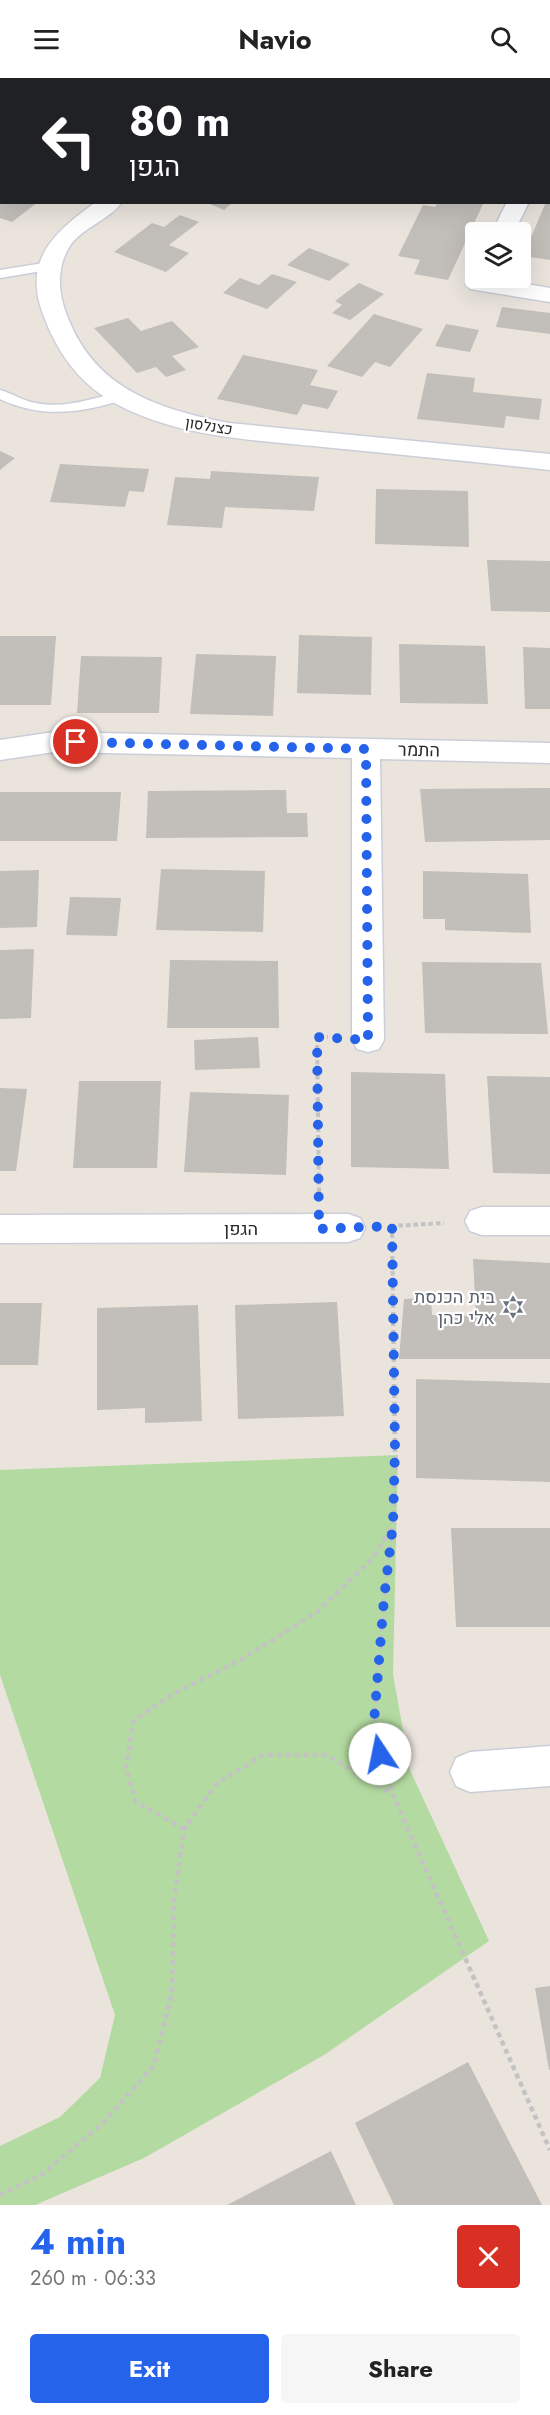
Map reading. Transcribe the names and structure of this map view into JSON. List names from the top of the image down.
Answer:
{
  "streets": {
    "street": ["כצנלסון", "התמר", "הגפן"]
  },
  "places": {
    "synagogue": ["בית הכנסת אלי כהן"]
  },
  "page": {
    "header": "Navio",
    "turn": ["80 m", "הגפן"],
    "heading": ["4 min", "260 m · 06:33"],
    "buttons": ["Exit", "Share"]
  }
}
